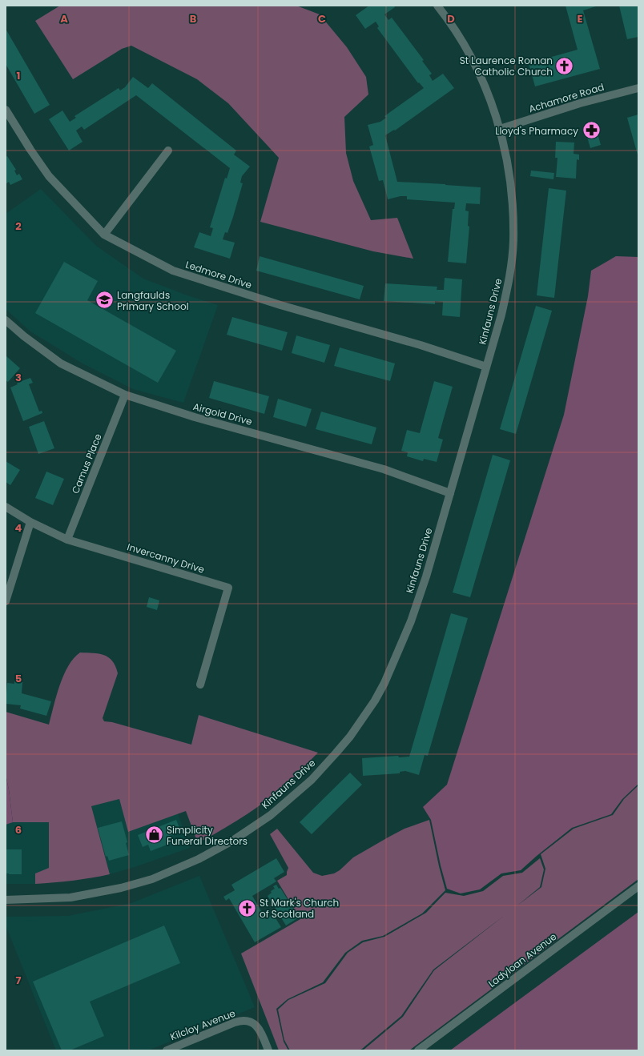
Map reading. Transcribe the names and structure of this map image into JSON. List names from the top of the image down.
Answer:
{
  "streets": {
    "street": [
      "Achamore Road",
      "Ledmore Drive",
      "Kinfauns Drive",
      "Airgold Drive",
      "Camus Place",
      "Invercanny Drive",
      "Ladyloan Avenue",
      "Kilcloy Avenue"
    ]
  },
  "crossings": [
    ["Achamore Road", "Kinfauns Drive"],
    ["Ledmore Drive", "Kinfauns Drive"],
    ["Kinfauns Drive", "Airgold Drive"],
    ["Airgold Drive", "Camus Place"],
    ["Camus Place", "Invercanny Drive"]
  ],
  "places": {
    "church": ["St Laurence Roman Catholic Church", "St Mark's Church of Scotland"],
    "pharmacy": ["Lloyd's Pharmacy"],
    "school or university": ["Langfaulds Primary School"],
    "shop": ["Simplicity Funeral Directors"]
  },
  "grid": {
    "columns": [
      "A",
      "B",
      "C",
      "D",
      "E"
    ],
    "rows": [
      "1",
      "2",
      "3",
      "4",
      "5",
      "6",
      "7"
    ]
  }
}
